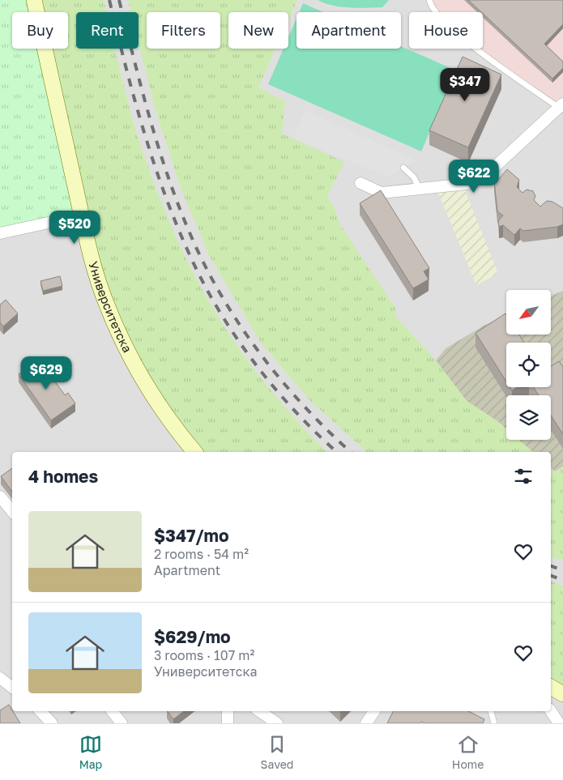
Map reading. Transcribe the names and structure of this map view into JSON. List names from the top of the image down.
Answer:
{
  "streets": {
    "street": ["Университетска"]
  },
  "north": "bottom left",
  "page": {
    "chip": [
      "Buy",
      "Rent",
      "Filters",
      "New",
      "Apartment",
      "House"
    ],
    "price": [
      "$347",
      "$622",
      "$520",
      "$629"
    ],
    "heading": "4 homes",
    "list": [
      {
        "name": "$347/mo",
        "note": "2 rooms · 54 m² · Apartment"
      },
      {
        "name": "$629/mo",
        "note": "3 rooms · 107 m² · Университетска"
      }
    ],
    "tabs": ["Map", "Saved", "Home"]
  }
}
